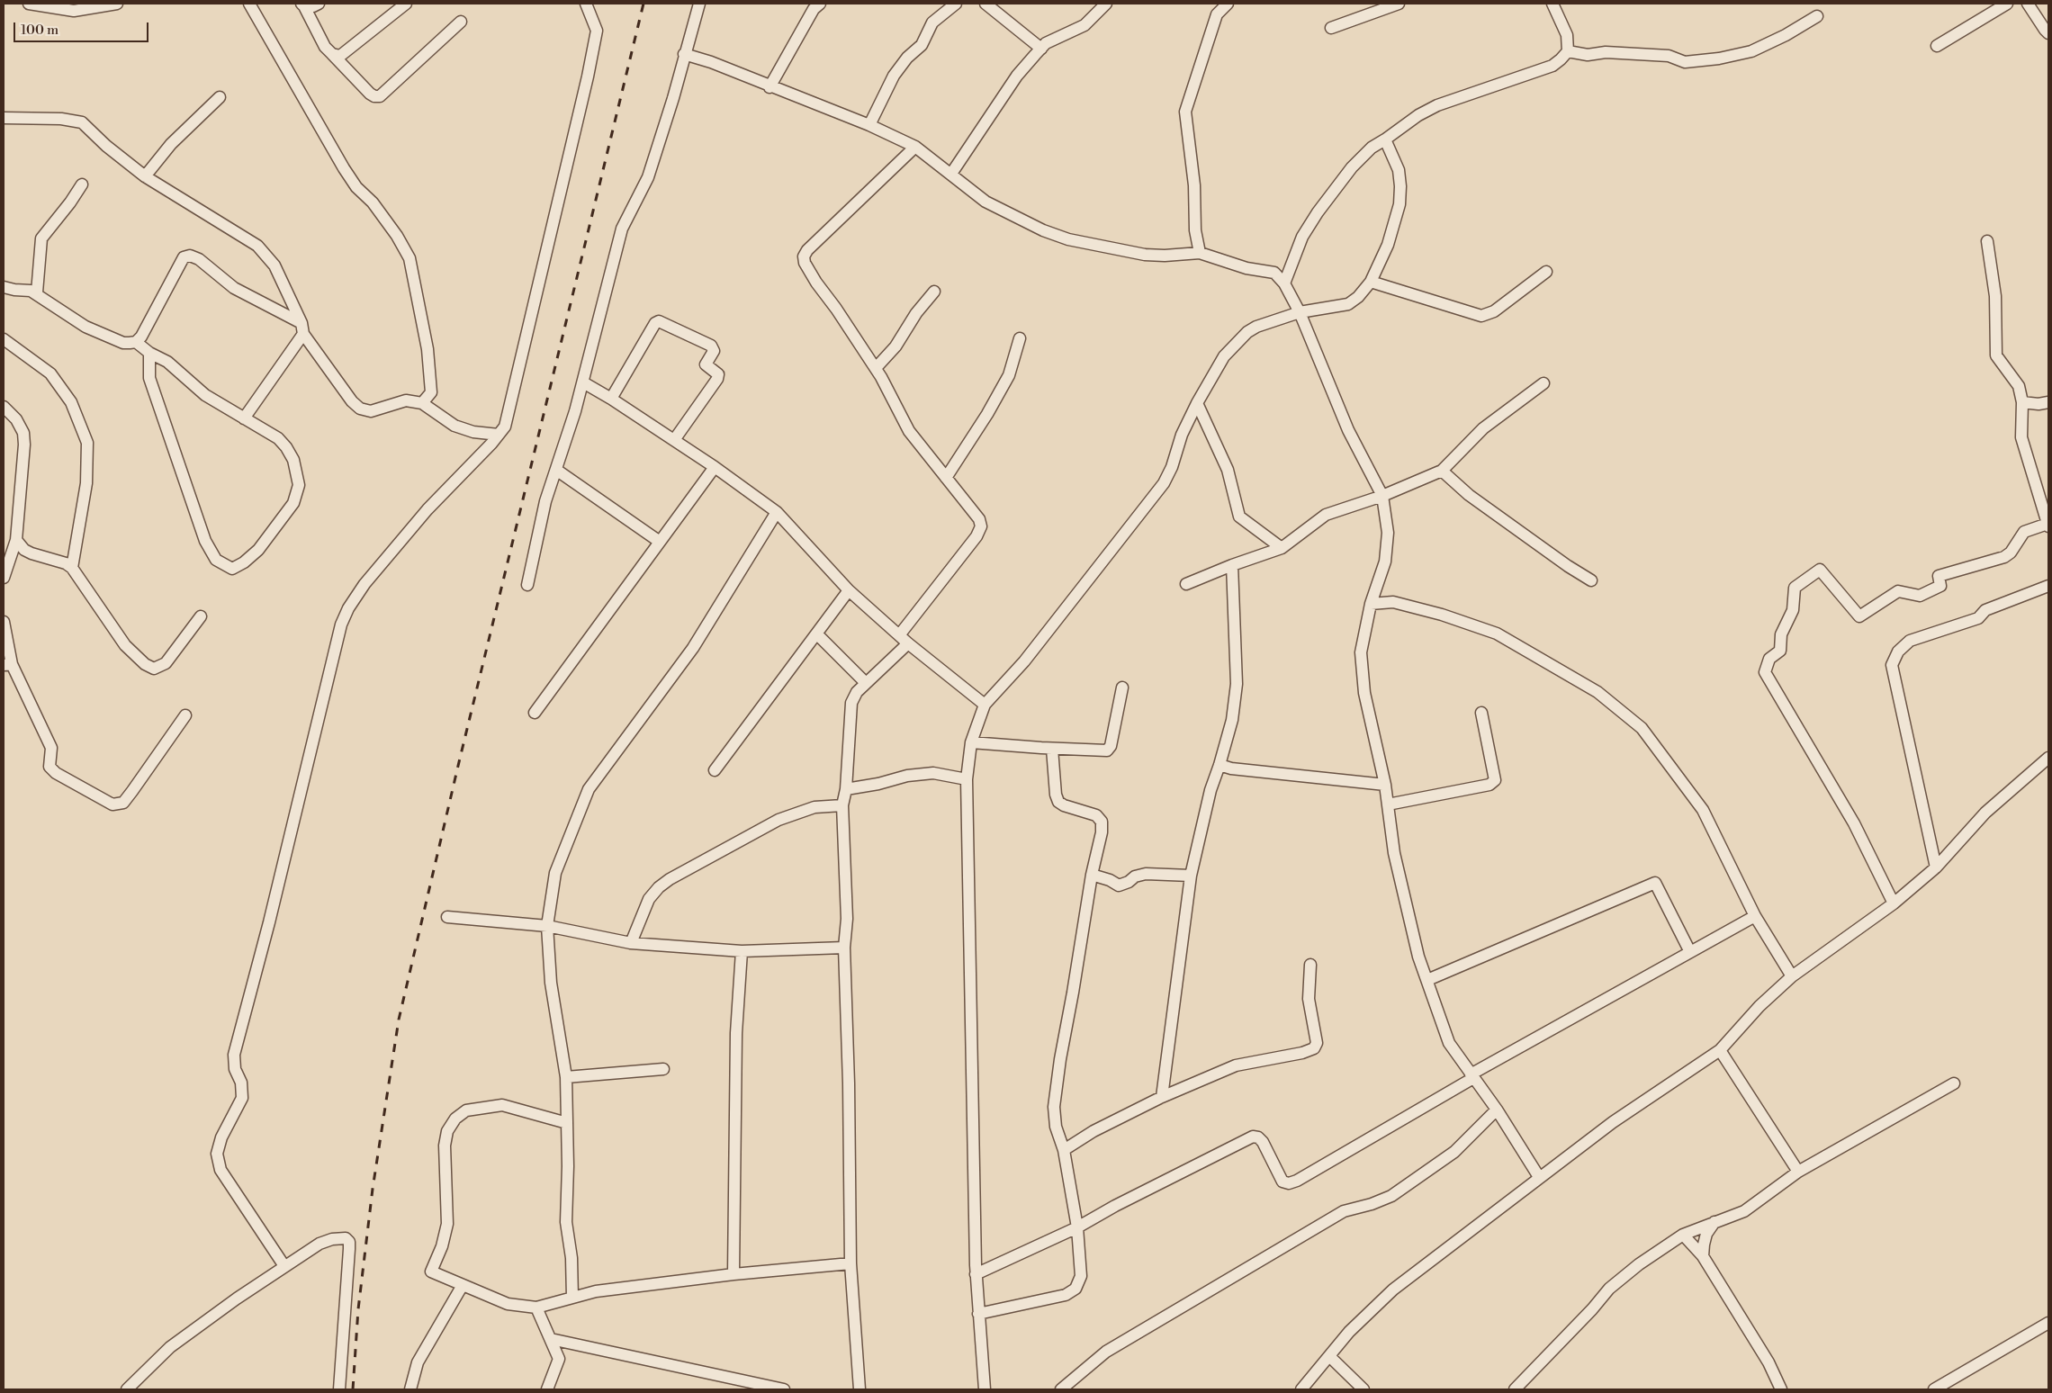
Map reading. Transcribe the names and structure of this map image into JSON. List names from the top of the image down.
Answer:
{
  "scale_bar": "100 m"
}
